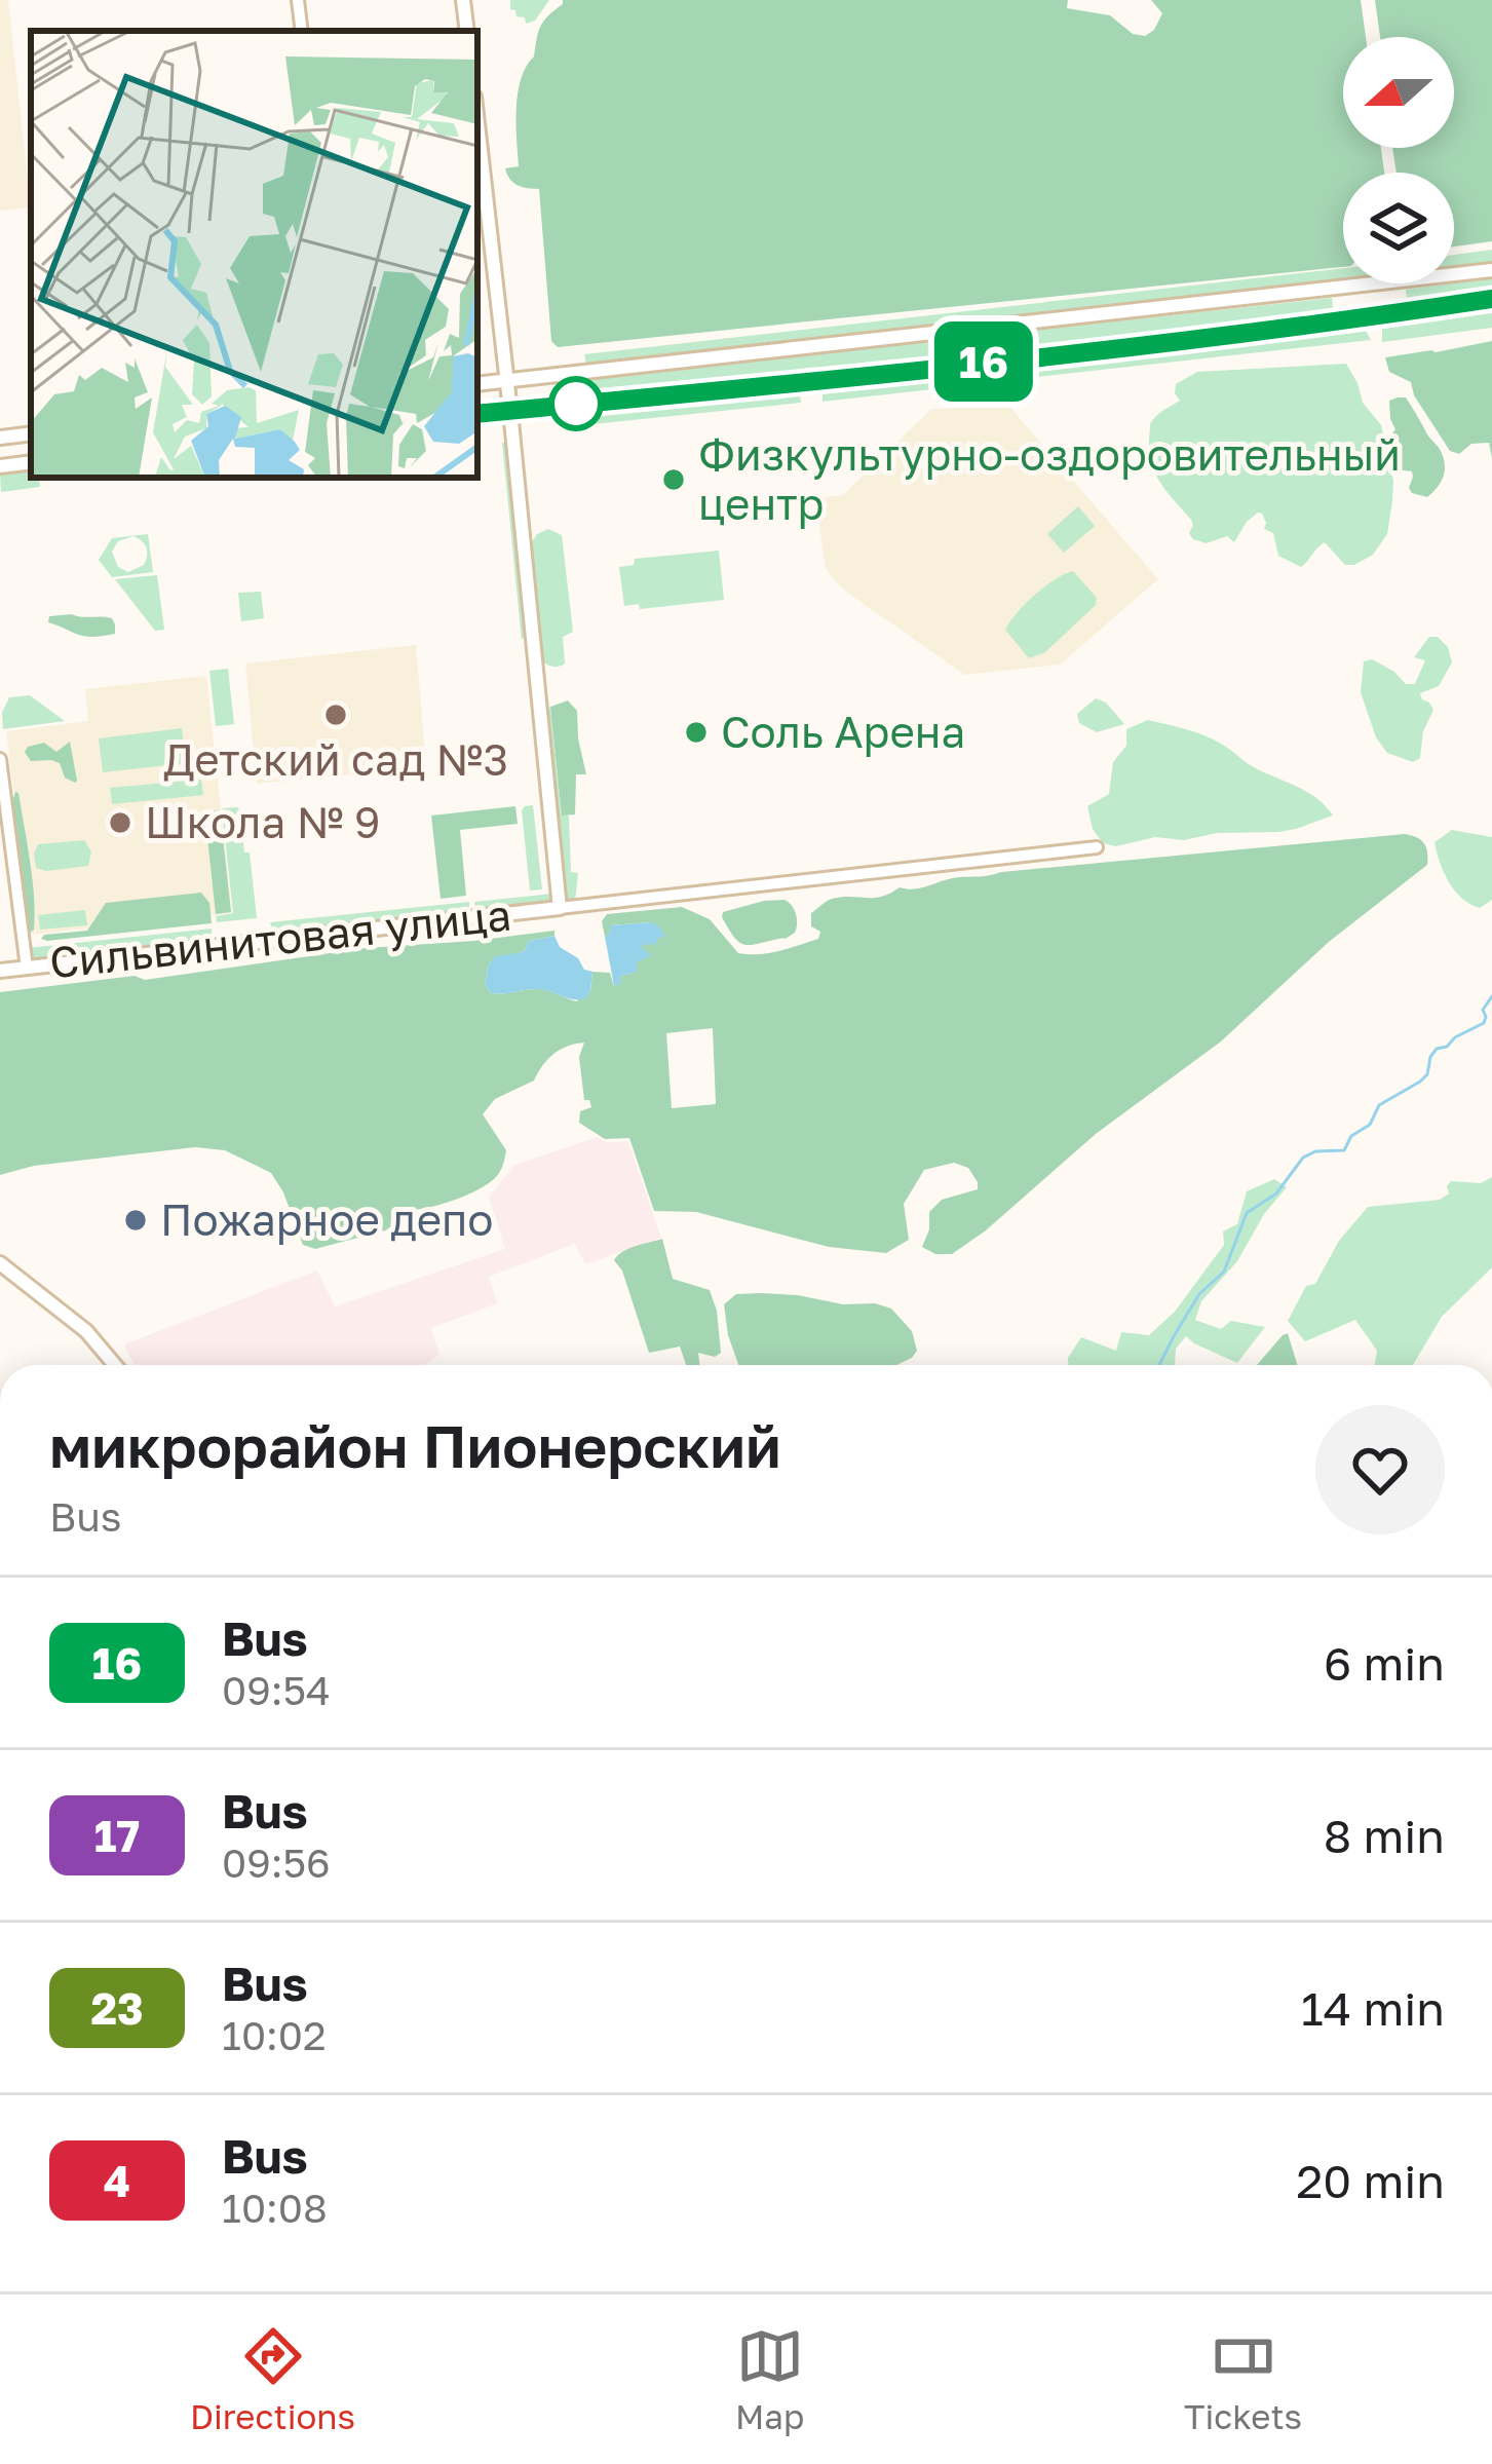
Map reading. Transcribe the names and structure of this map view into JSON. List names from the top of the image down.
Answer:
{
  "streets": {
    "street": ["Сильвинитовая улица"]
  },
  "places": [
    "Физкультурно-оздоровительный центр",
    "Детский сад №3",
    "Соль Арена",
    "Школа № 9",
    "Пожарное депо"
  ],
  "lines": ["bus line 16"],
  "north": "left",
  "page": {
    "on_map": "16",
    "heading": ["микрорайон Пионерский", "Bus"],
    "list": [
      {
        "mark": "16",
        "name": "Bus",
        "note": "09:54",
        "value": "6 min"
      },
      {
        "mark": "17",
        "name": "Bus",
        "note": "09:56",
        "value": "8 min"
      },
      {
        "mark": "23",
        "name": "Bus",
        "note": "10:02",
        "value": "14 min"
      },
      {
        "mark": "4",
        "name": "Bus",
        "note": "10:08",
        "value": "20 min"
      }
    ],
    "tabs": ["Directions", "Map", "Tickets"]
  }
}
